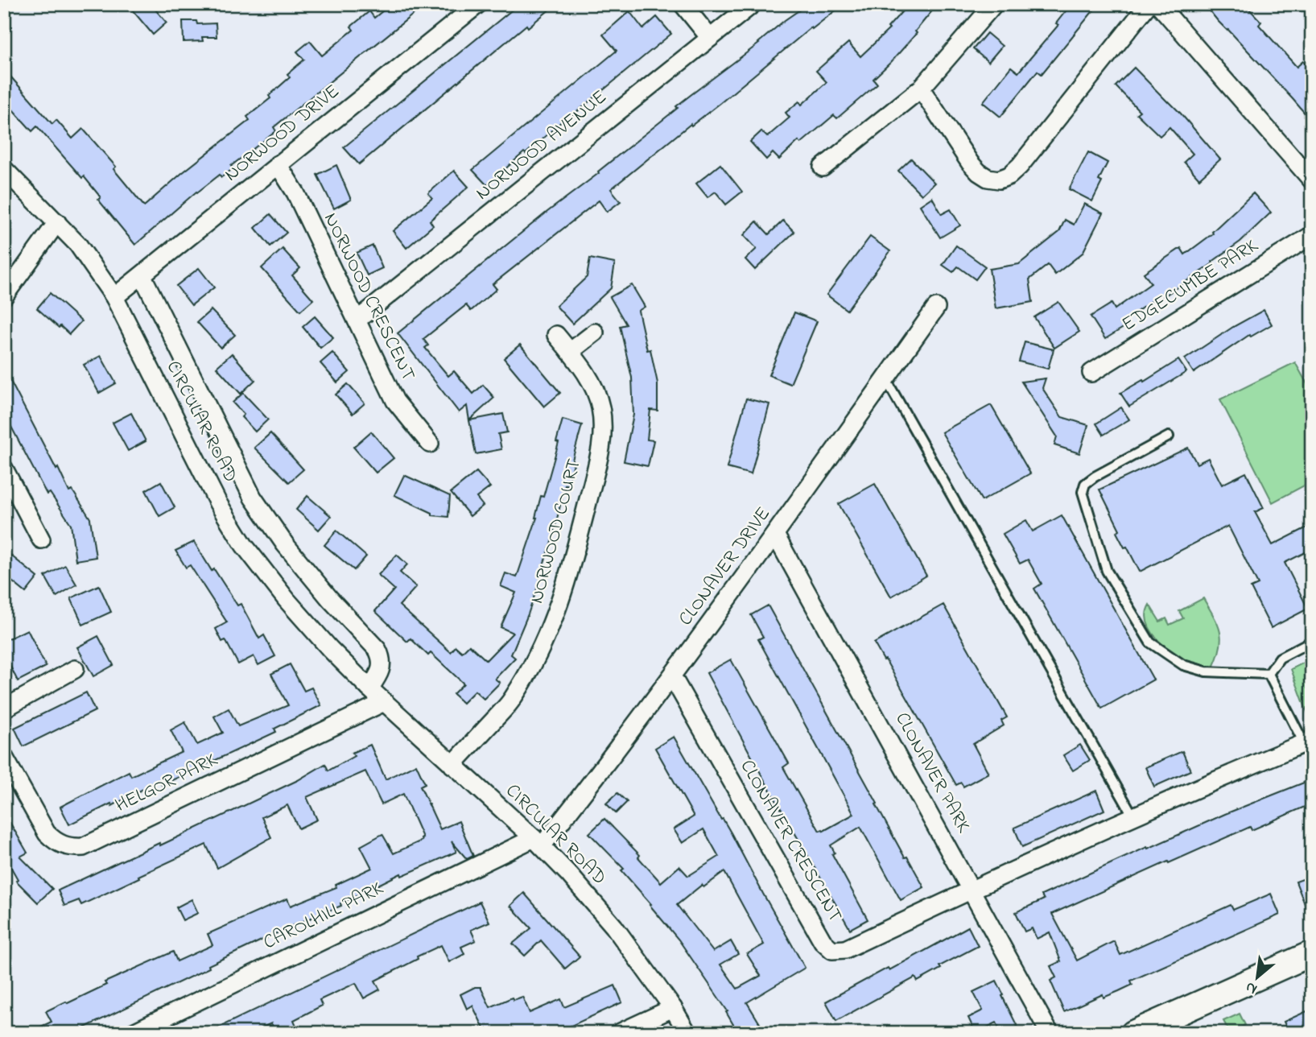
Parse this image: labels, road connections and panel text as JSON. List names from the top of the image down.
{
  "streets": {
    "street": [
      "NORWOOD DRIVE",
      "NORWOOD AVENUE",
      "EDGECUMBE PARK",
      "NORWOOD CRESCENT",
      "CIRCULAR ROAD",
      "NORWOOD COURT",
      "CLONAVER DRIVE",
      "CLONAVER PARK",
      "HELGOR PARK",
      "CLONAVER CRESCENT",
      "CAROLHILL PARK"
    ]
  },
  "crossings": [
    ["NORWOOD DRIVE", "NORWOOD CRESCENT"],
    ["NORWOOD DRIVE", "CIRCULAR ROAD"],
    ["NORWOOD AVENUE", "NORWOOD CRESCENT"],
    ["CIRCULAR ROAD", "NORWOOD COURT"],
    ["CIRCULAR ROAD", "CLONAVER DRIVE"],
    ["CIRCULAR ROAD", "HELGOR PARK"],
    ["CIRCULAR ROAD", "CAROLHILL PARK"],
    ["CLONAVER DRIVE", "CLONAVER PARK"],
    ["CLONAVER DRIVE", "CLONAVER CRESCENT"],
    ["CLONAVER DRIVE", "CAROLHILL PARK"],
    ["CLONAVER PARK", "CLONAVER CRESCENT"]
  ],
  "north": "bottom left"
}
